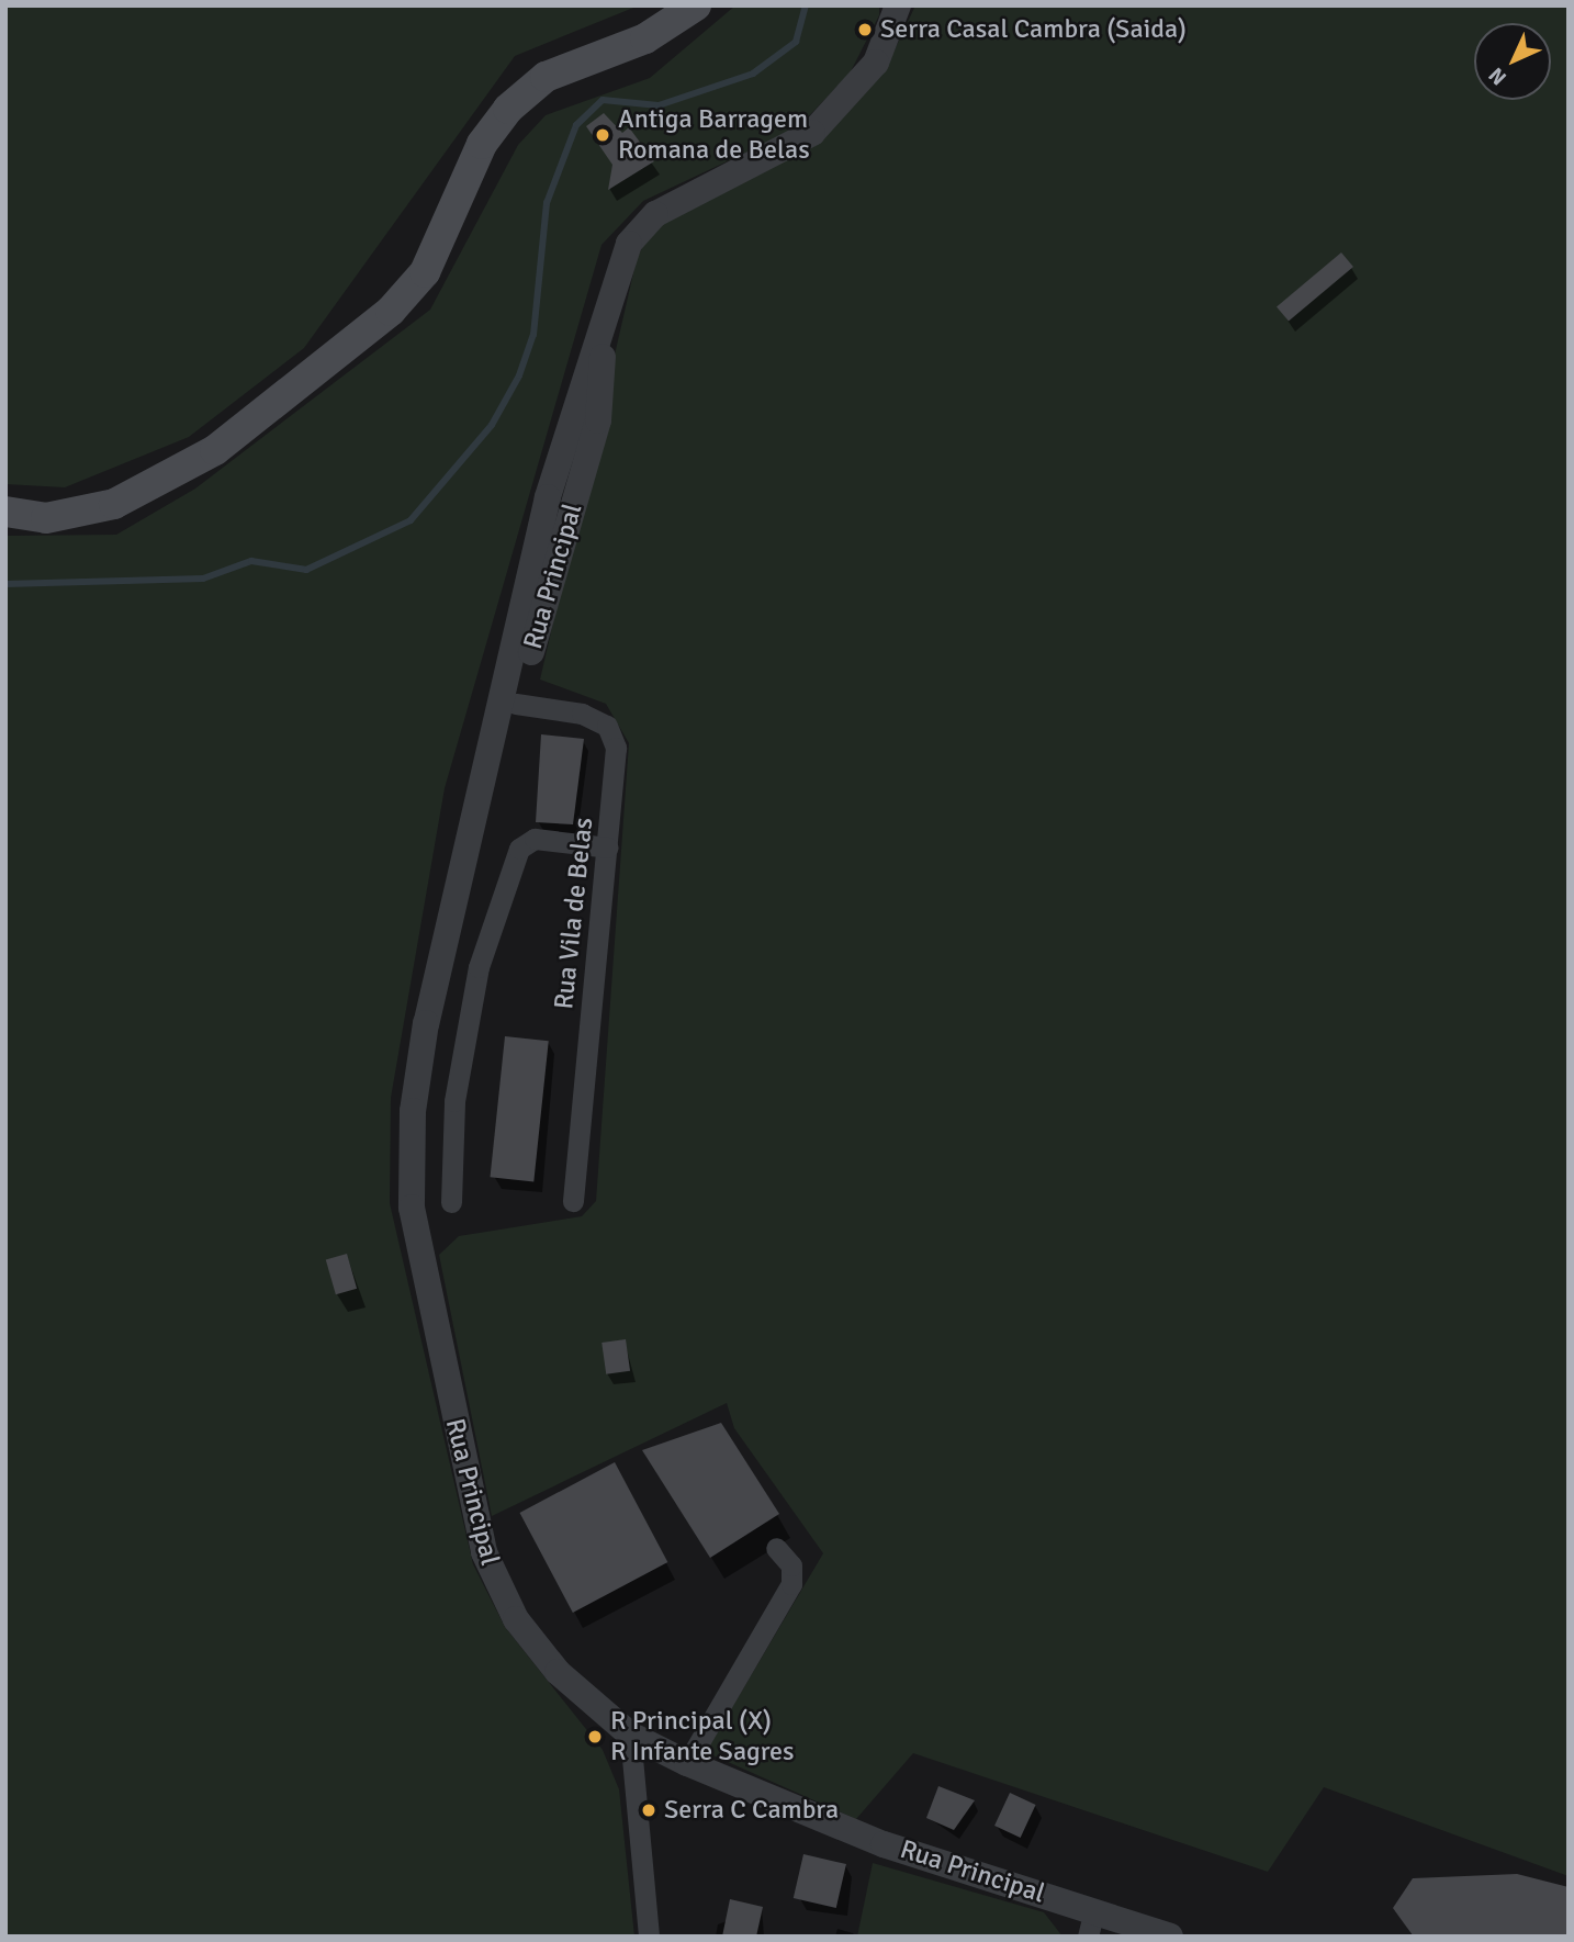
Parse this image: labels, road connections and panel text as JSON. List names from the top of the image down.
{
  "streets": {
    "street": ["Rua Principal", "Rua Vila de Belas"]
  },
  "crossings": [
    ["Rua Principal", "Rua Vila de Belas"]
  ],
  "places": [
    "Serra Casal Cambra (Saida)",
    "Antiga Barragem Romana de Belas",
    "R Principal (X) R Infante Sagres",
    "Serra C Cambra"
  ],
  "north": "bottom left"
}
